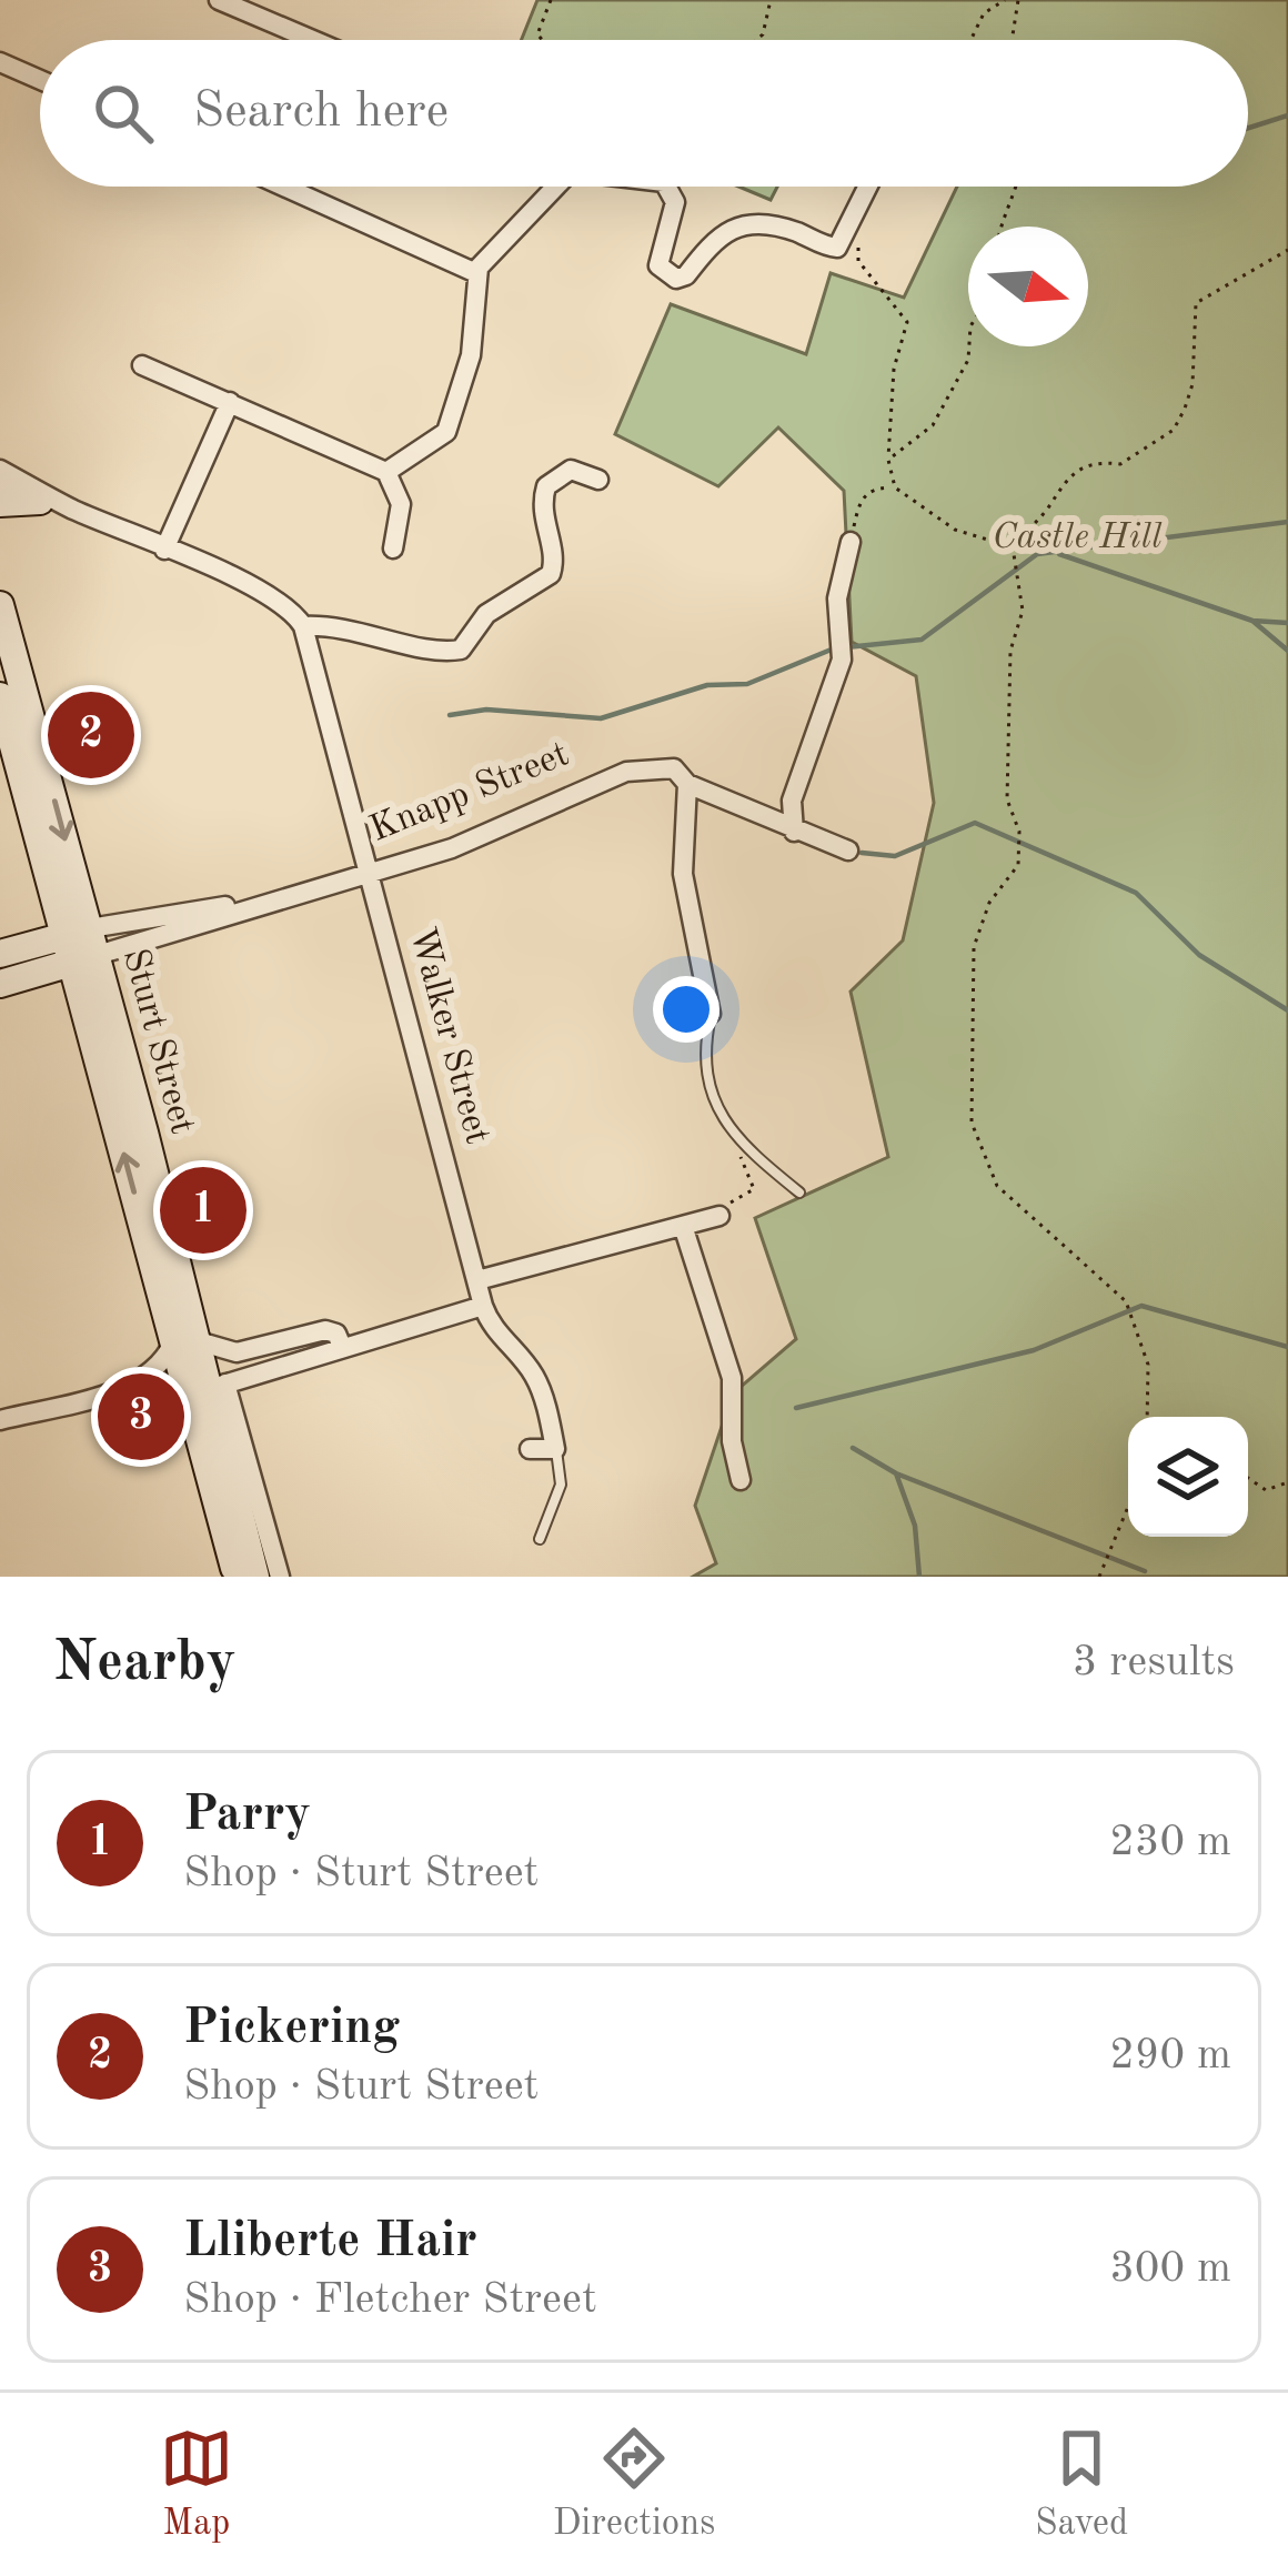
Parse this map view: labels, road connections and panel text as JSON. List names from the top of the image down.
{
  "streets": {
    "main road": ["Knapp Street", "Sturt Street"],
    "street": ["Walker Street"]
  },
  "crossings": [
    ["Knapp Street", "Walker Street"],
    ["Knapp Street", "Sturt Street"]
  ],
  "parks": ["Castle Hill"],
  "north": "right",
  "page": {
    "search": "Search here",
    "pins": ["2", "1", "3"],
    "heading": ["Nearby", "3 results"],
    "list": [
      {
        "mark": "1",
        "name": "Parry",
        "note": "Shop · Sturt Street",
        "value": "230 m"
      },
      {
        "mark": "2",
        "name": "Pickering",
        "note": "Shop · Sturt Street",
        "value": "290 m"
      },
      {
        "mark": "3",
        "name": "Lliberte Hair",
        "note": "Shop · Fletcher Street",
        "value": "300 m"
      }
    ],
    "nav": ["Map", "Directions", "Saved"]
  }
}
